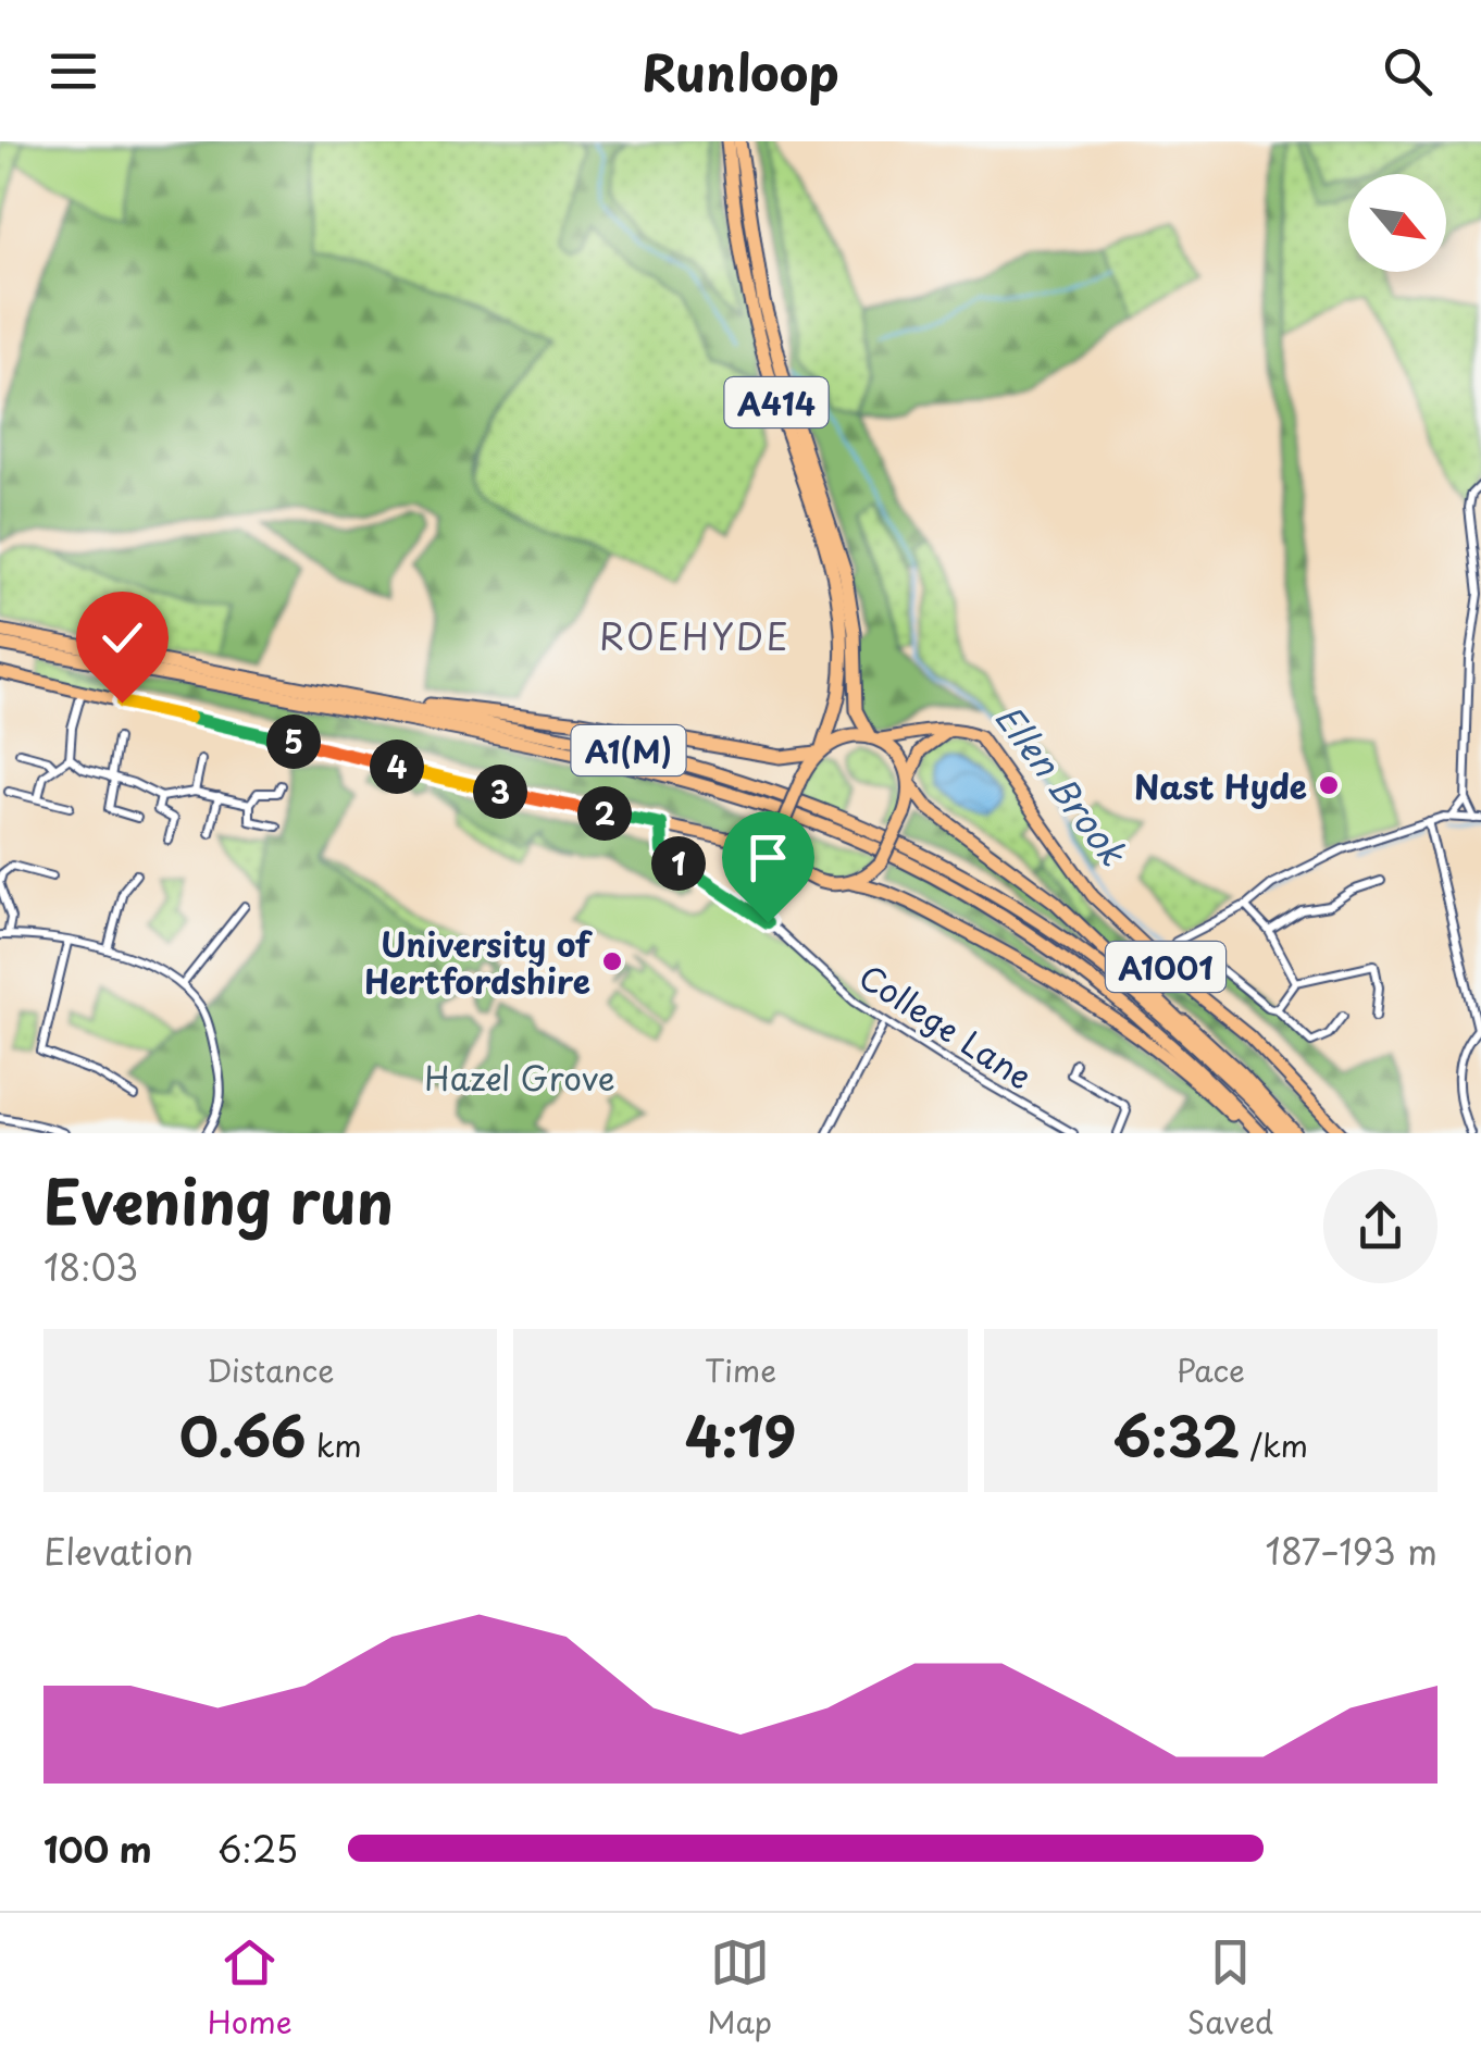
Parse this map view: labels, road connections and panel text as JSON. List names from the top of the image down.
{
  "streets": {
    "highway": ["A414", "A1(M)"],
    "main road": ["A1001"],
    "street": ["College Lane"]
  },
  "districts": ["ROEHYDE"],
  "water": ["Ellen Brook"],
  "parks": ["Hazel Grove"],
  "places": ["Nast Hyde", "University of Hertfordshire"],
  "north": "bottom right",
  "page": {
    "header": "Runloop",
    "pins": [
      "5",
      "4",
      "3",
      "2",
      "1"
    ],
    "heading": ["Evening run", "18:03"],
    "stats": [
      ["Distance", "0.66 km"],
      ["Time", "4:19"],
      ["Pace", "6:32 /km"]
    ],
    "chart": ["Elevation", "187–193 m"],
    "list": [
      {
        "name": "100 m",
        "note": "6:25"
      }
    ],
    "tabs": ["Home", "Map", "Saved"]
  }
}
